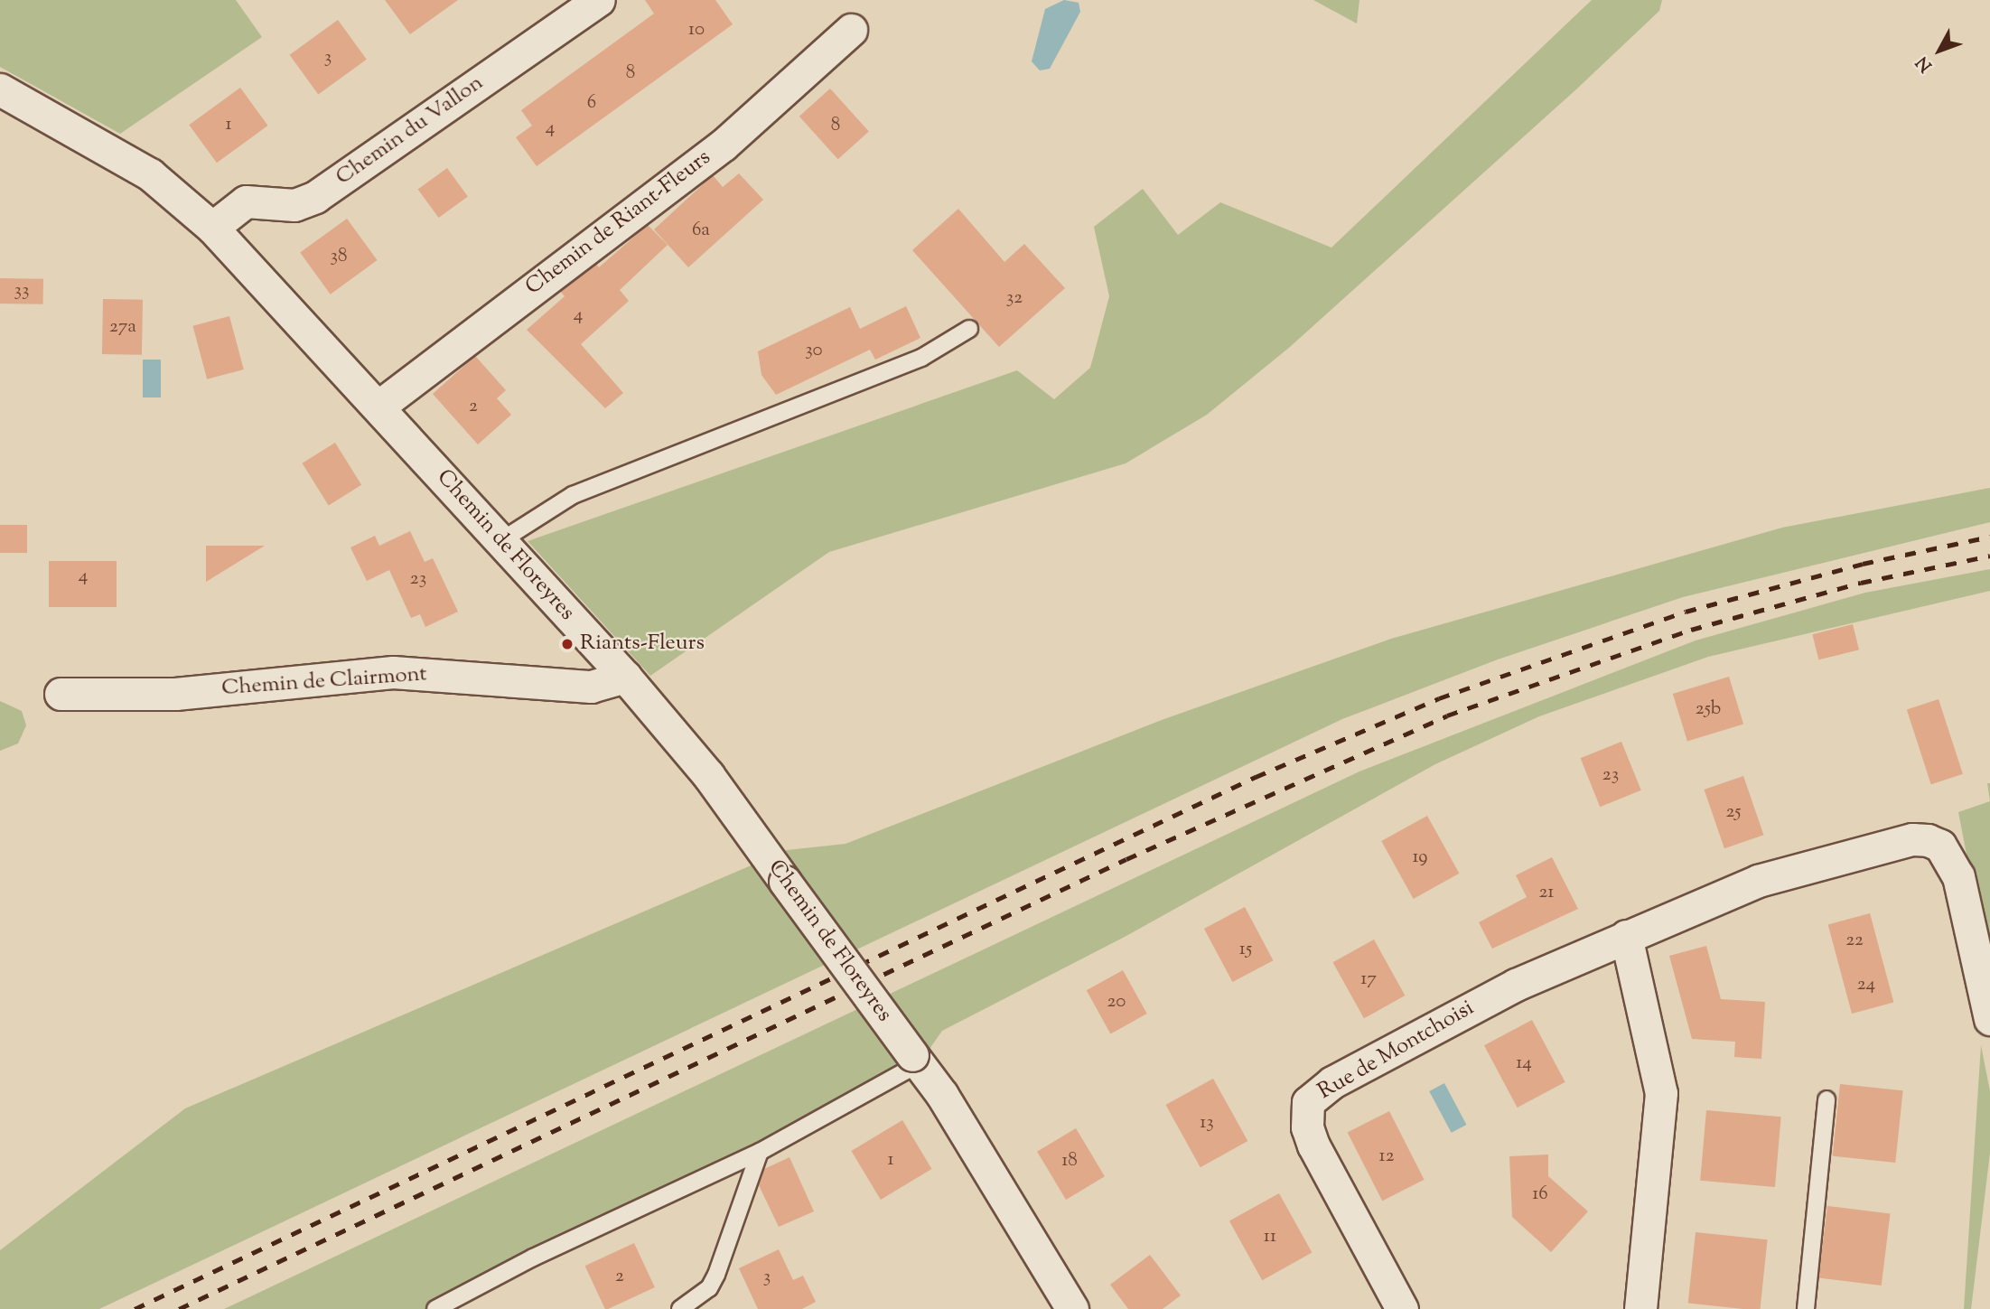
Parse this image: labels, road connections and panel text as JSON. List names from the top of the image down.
{
  "streets": {
    "street": [
      "Chemin du Vallon",
      "Chemin de Riant-Fleurs",
      "Chemin de Floreyres",
      "Chemin de Clairmont",
      "Rue de Montchoisi"
    ]
  },
  "crossings": [
    ["Chemin du Vallon", "Chemin de Floreyres"],
    ["Chemin de Riant-Fleurs", "Chemin de Floreyres"],
    ["Chemin de Floreyres", "Chemin de Clairmont"]
  ],
  "places": ["Riants-Fleurs"],
  "house_numbers": [
    "10",
    "3",
    "8",
    "6",
    "1",
    "8",
    "4",
    "6a",
    "38",
    "33",
    "32",
    "4",
    "27a",
    "30",
    "2",
    "4",
    "23",
    "25b",
    "23",
    "25",
    "19",
    "21",
    "22",
    "15",
    "17",
    "24",
    "20",
    "14",
    "13",
    "12",
    "1",
    "18",
    "16",
    "11",
    "2",
    "3"
  ],
  "north": "bottom left"
}
